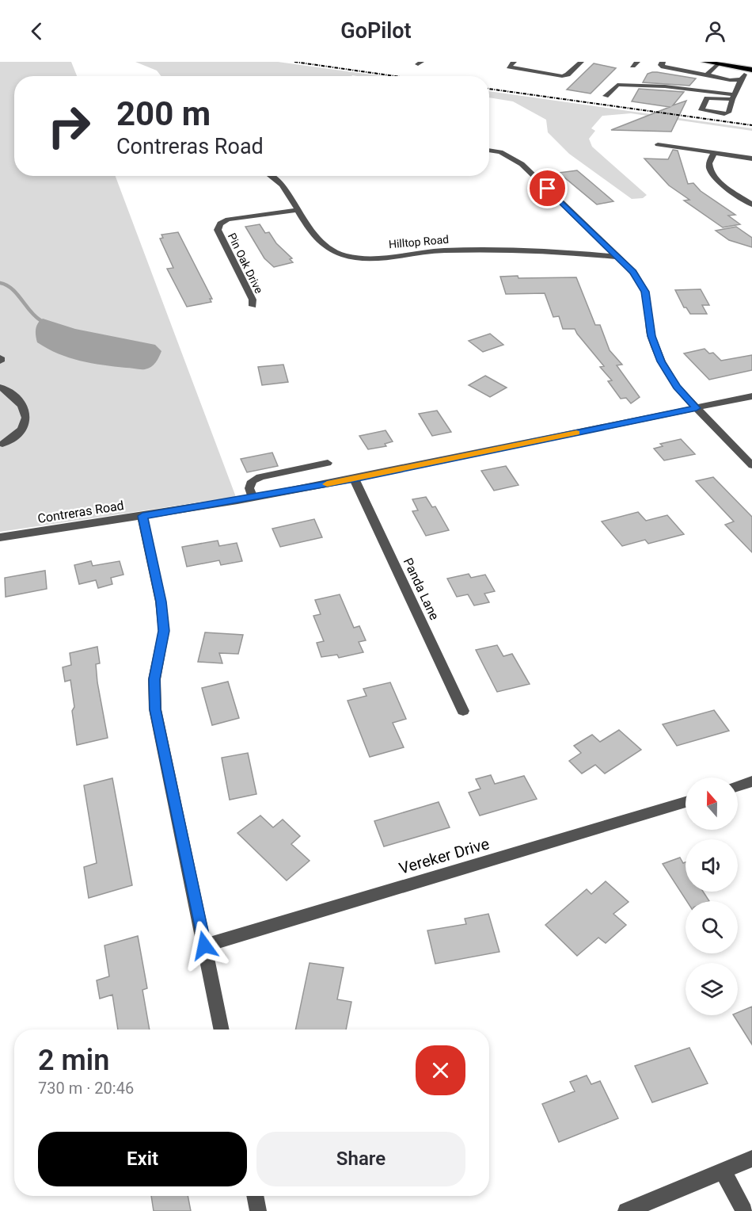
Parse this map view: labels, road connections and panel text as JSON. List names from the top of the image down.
{
  "streets": {
    "street": [
      "Hilltop Road",
      "Pin Oak Drive",
      "Contreras Road",
      "Panda Lane",
      "Vereker Drive"
    ]
  },
  "crossings": [
    ["Hilltop Road", "Pin Oak Drive"],
    ["Contreras Road", "Panda Lane"]
  ],
  "north": "top",
  "page": {
    "header": "GoPilot",
    "turn": ["200 m", "Contreras Road"],
    "heading": ["2 min", "730 m · 20:46"],
    "buttons": ["Exit", "Share"]
  }
}
